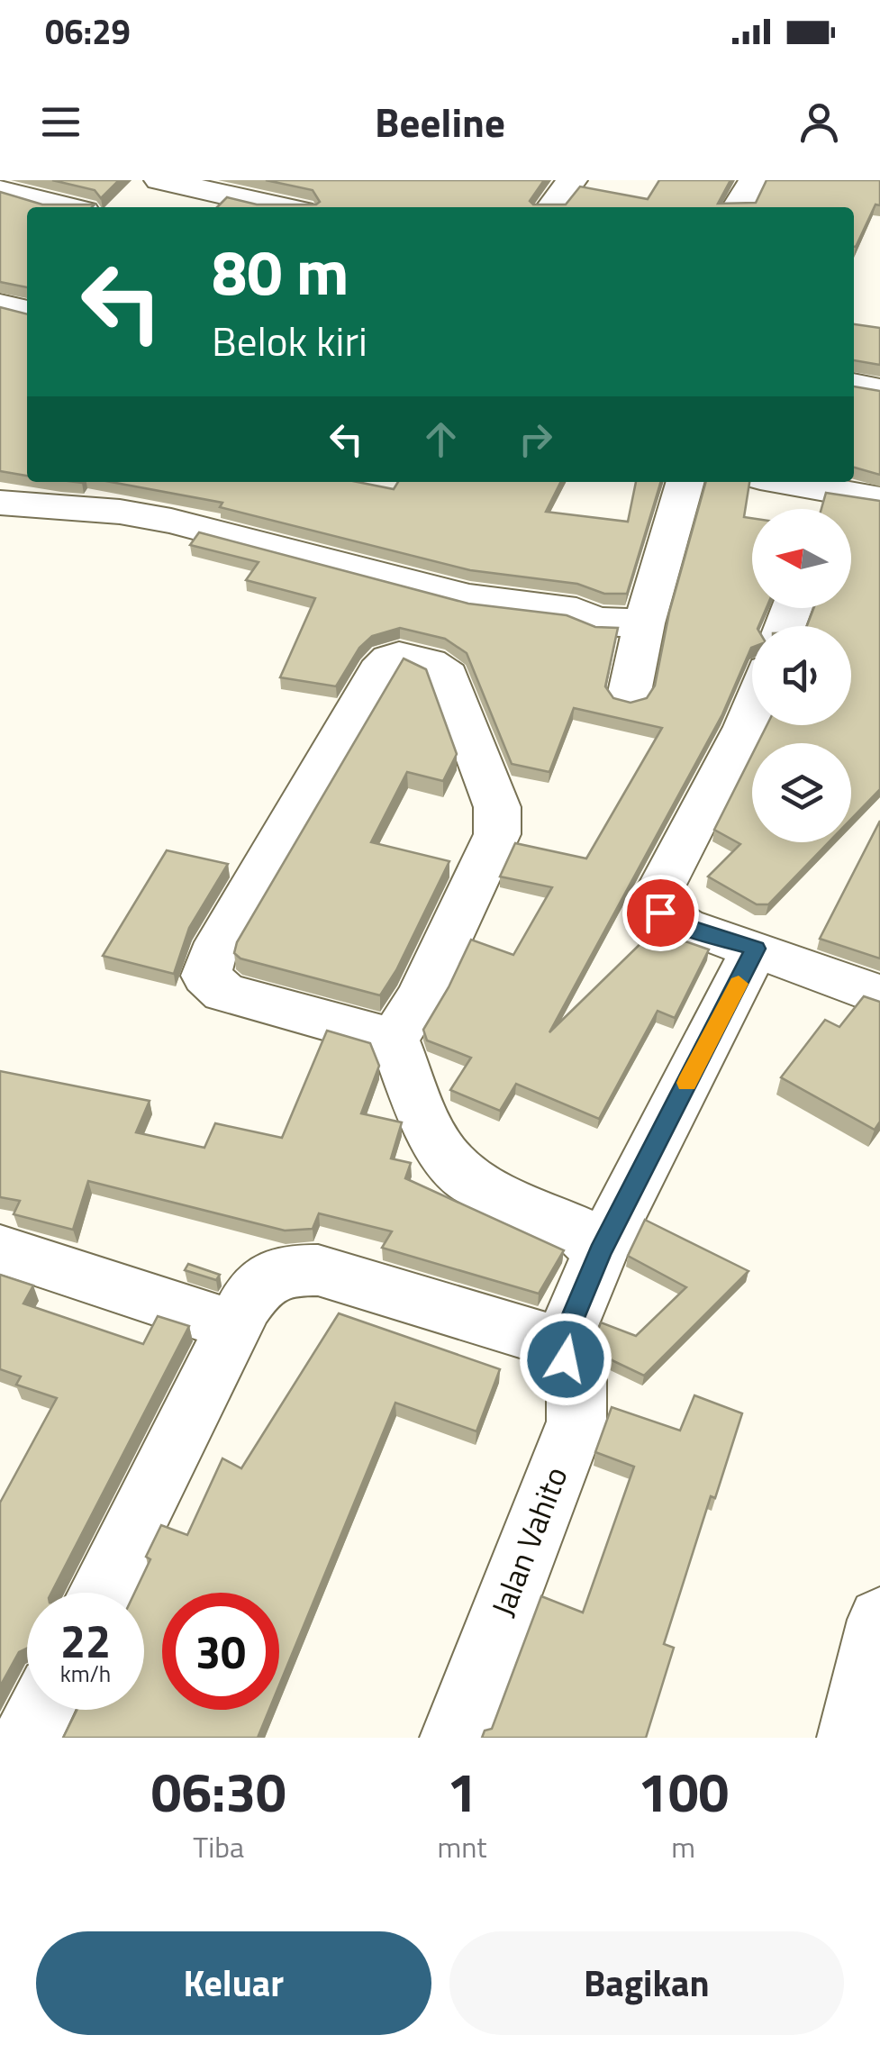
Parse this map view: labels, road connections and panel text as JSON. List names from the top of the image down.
{
  "streets": {
    "street": ["Jalan Vahito"]
  },
  "north": "left",
  "page": {
    "status": "06:29",
    "header": "Beeline",
    "turn": ["80 m", "Belok kiri"],
    "speed": "22 km/h",
    "limit": "30",
    "eta": [
      "06:30",
      "Tiba",
      "1",
      "mnt",
      "100",
      "m"
    ],
    "buttons": ["Keluar", "Bagikan"]
  }
}
